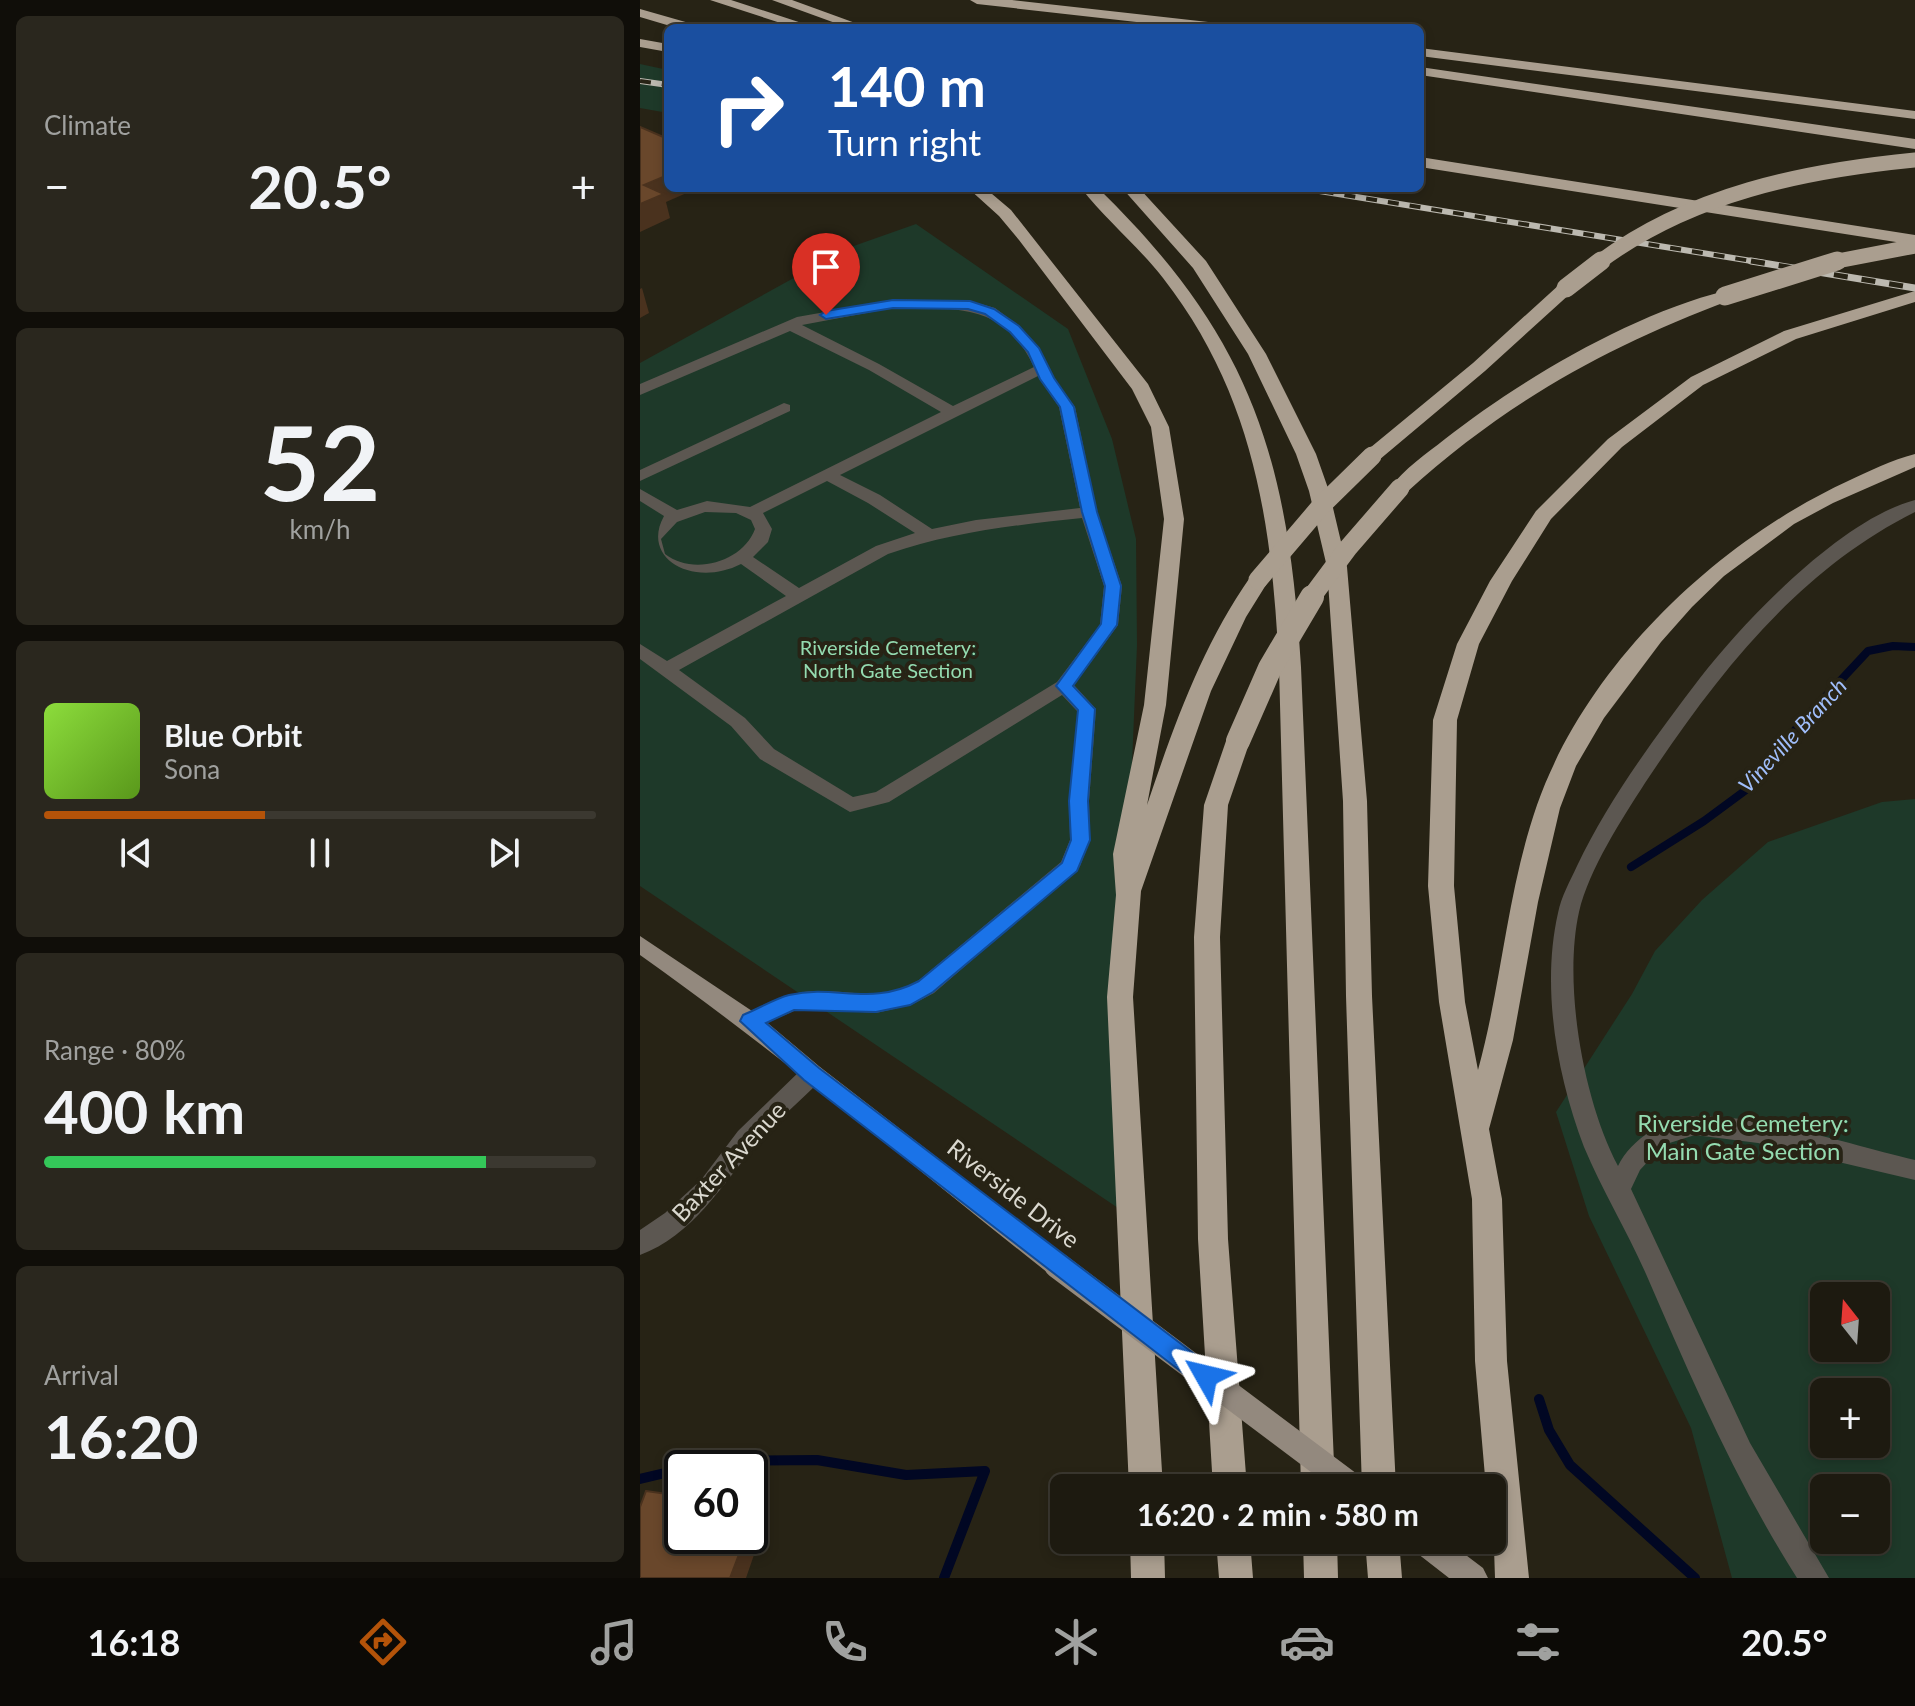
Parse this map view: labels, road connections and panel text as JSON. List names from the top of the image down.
{
  "streets": {
    "main road": ["Riverside Drive"],
    "street": ["Baxter Avenue"]
  },
  "crossings": [
    ["Baxter Avenue", "Riverside Drive"]
  ],
  "water": ["Vineville Branch"],
  "parks": ["Riverside Cemetery: North Gate Section", "Riverside Cemetery: Main Gate Section"],
  "north": "top",
  "page": {
    "tile": [
      "Climate",
      ["52", "km/h"],
      ["Range · 80%", "400 km"],
      ["Arrival", "16:20"]
    ],
    "turn": ["140 m", "Turn right"],
    "heat": ["−", "20.5°", "+"],
    "song": ["Blue Orbit", "Sona"],
    "map_buttons": ["+", "−"],
    "limit": "60",
    "trip": "16:20 · 2 min · 580 m",
    "tabs": ["16:18", "20.5°"]
  }
}
